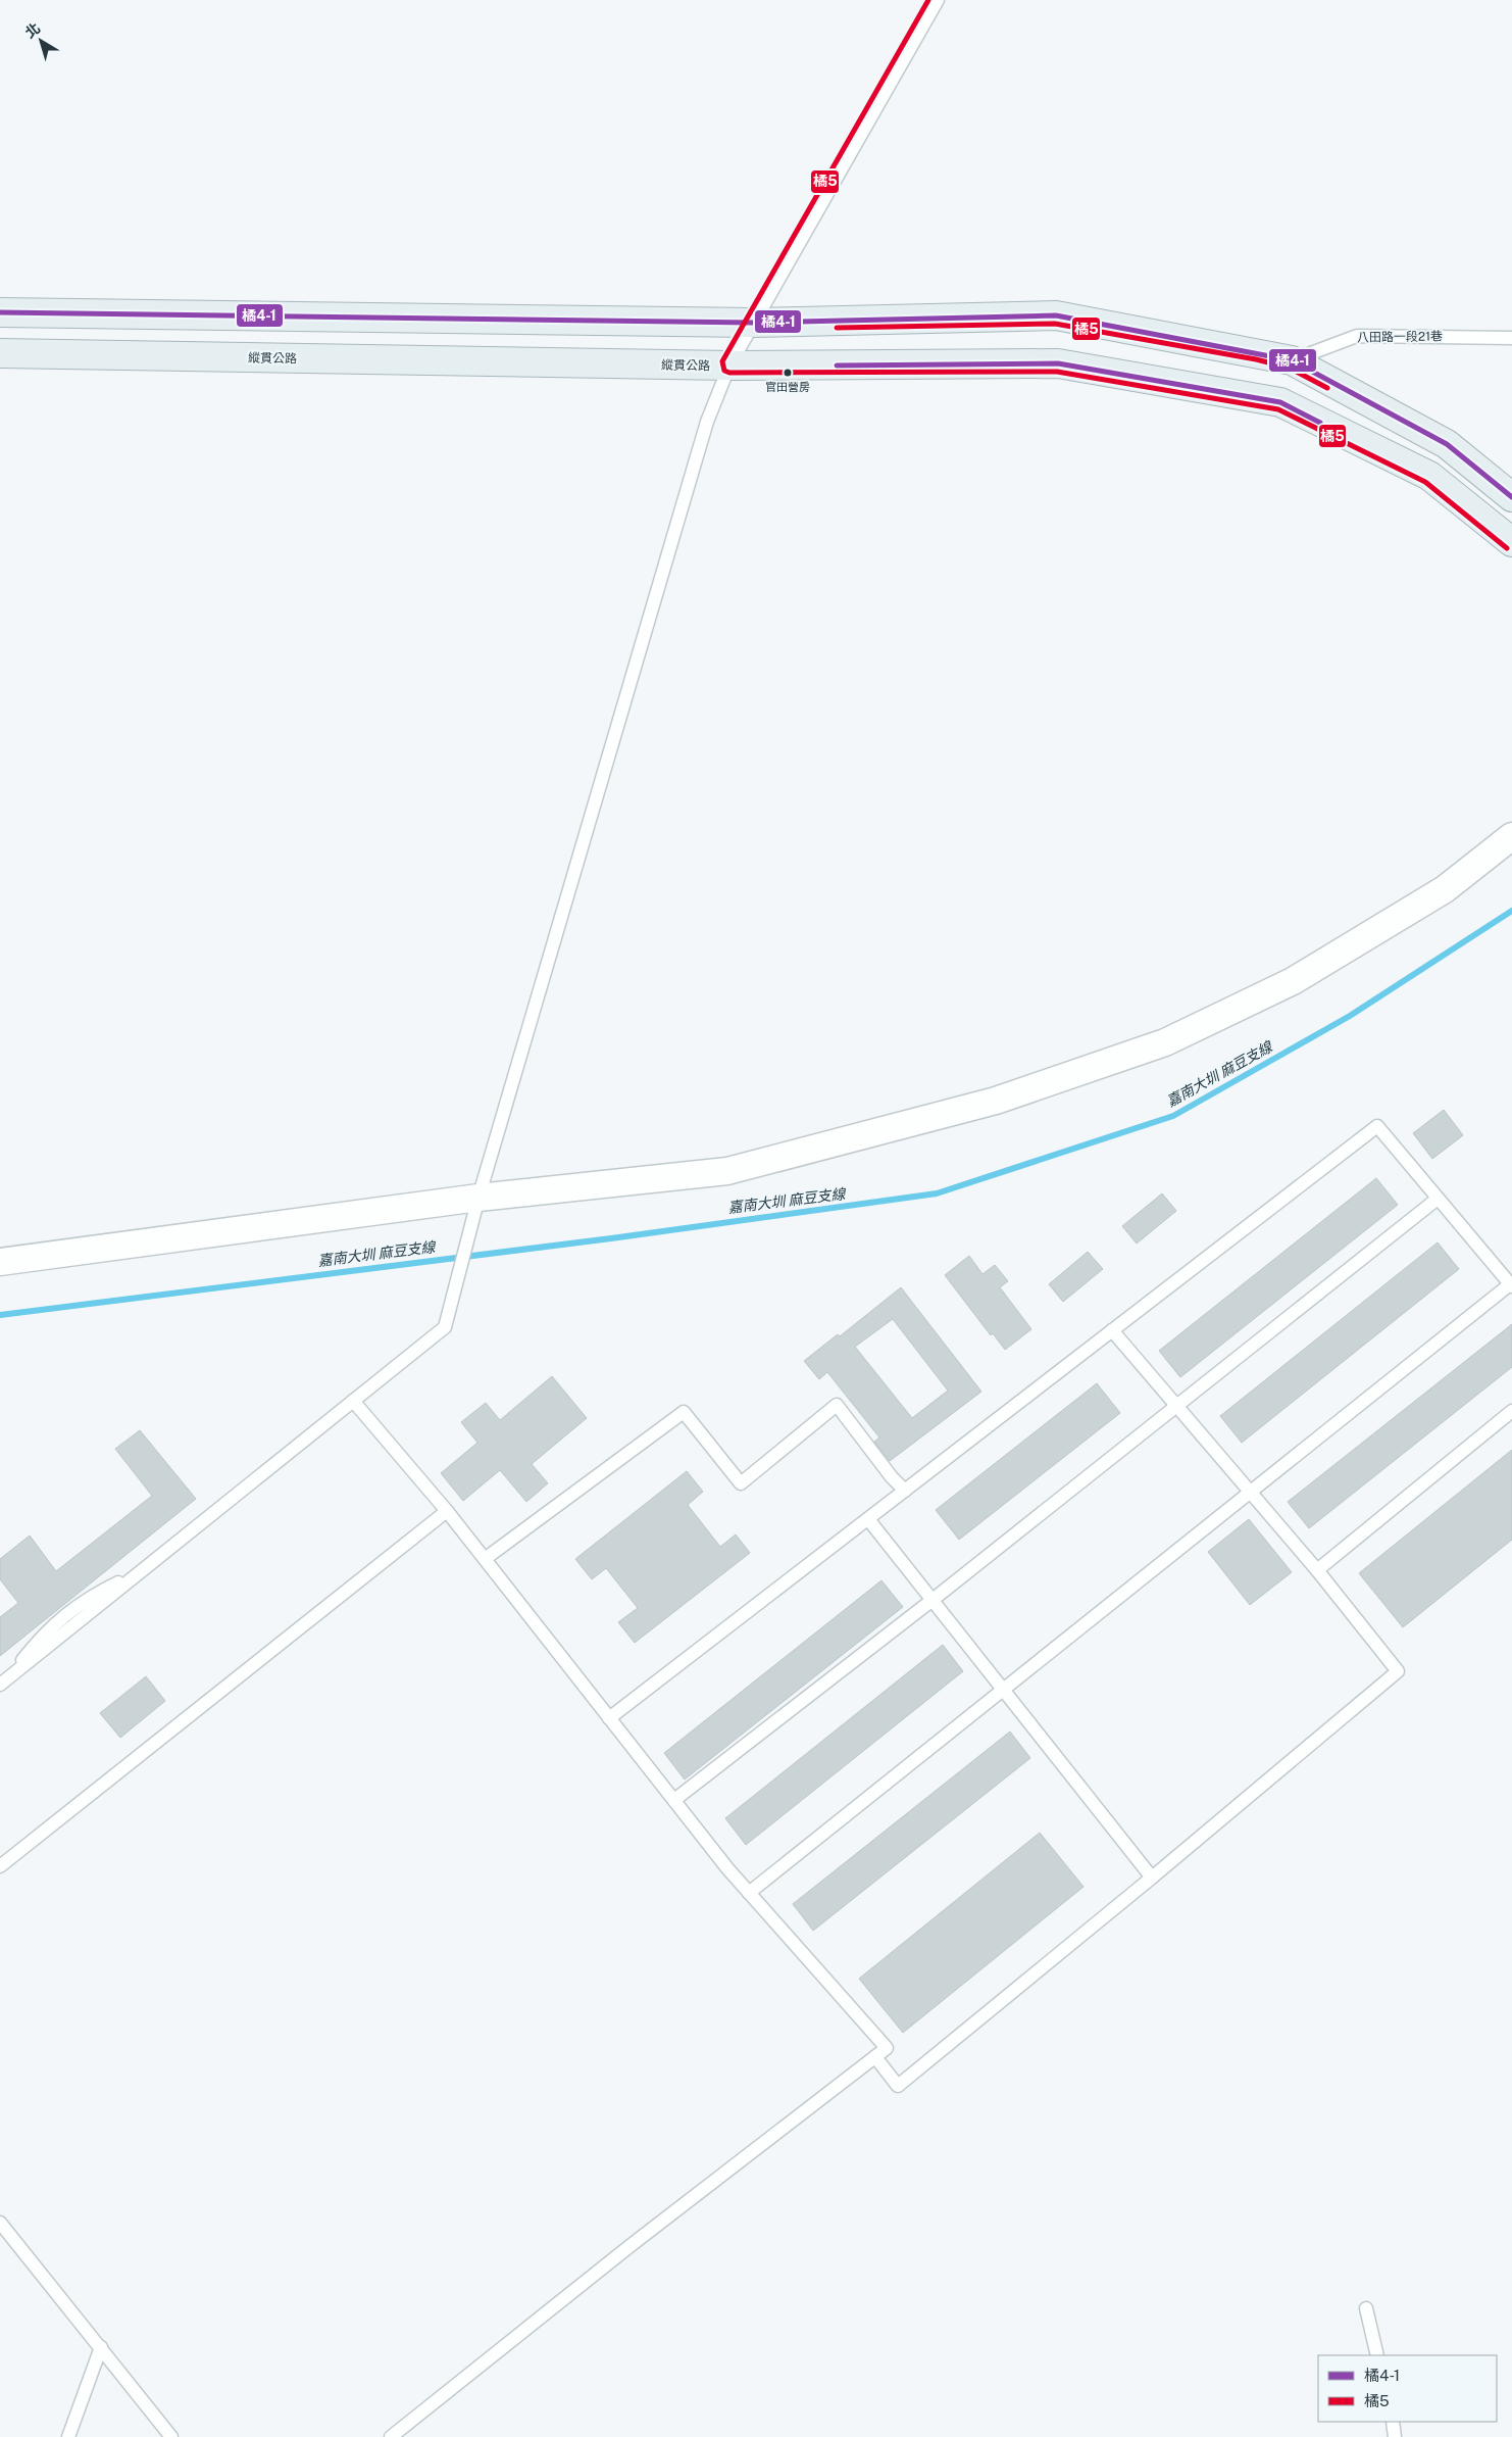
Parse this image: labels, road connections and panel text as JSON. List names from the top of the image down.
{
  "streets": {
    "main road": ["縱貫公路"],
    "lane": ["八田路一段21巷"]
  },
  "water": ["嘉南大圳 麻豆支線"],
  "places": ["官田營房"],
  "lines": ["transit line 橘5", "transit line 橘4-1"],
  "legend": ["橘4-1", "橘5"],
  "north": "top left"
}
